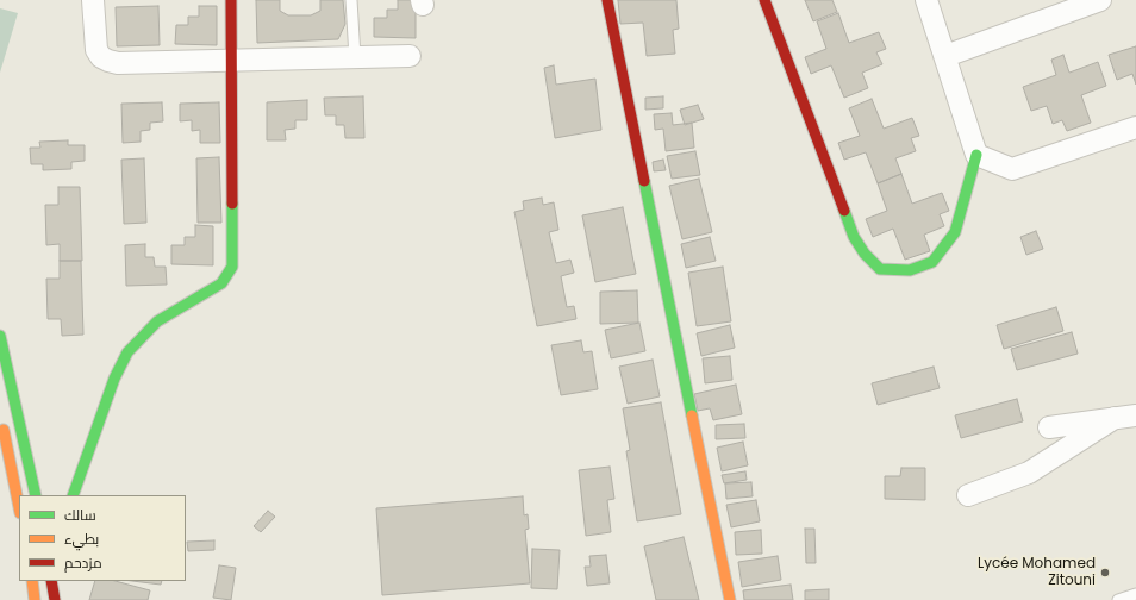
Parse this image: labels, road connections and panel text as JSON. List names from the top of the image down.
{
  "places": ["Lycée Mohamed Zitouni"],
  "legend": ["سالك", "بطيء", "مزدحم"]
}
